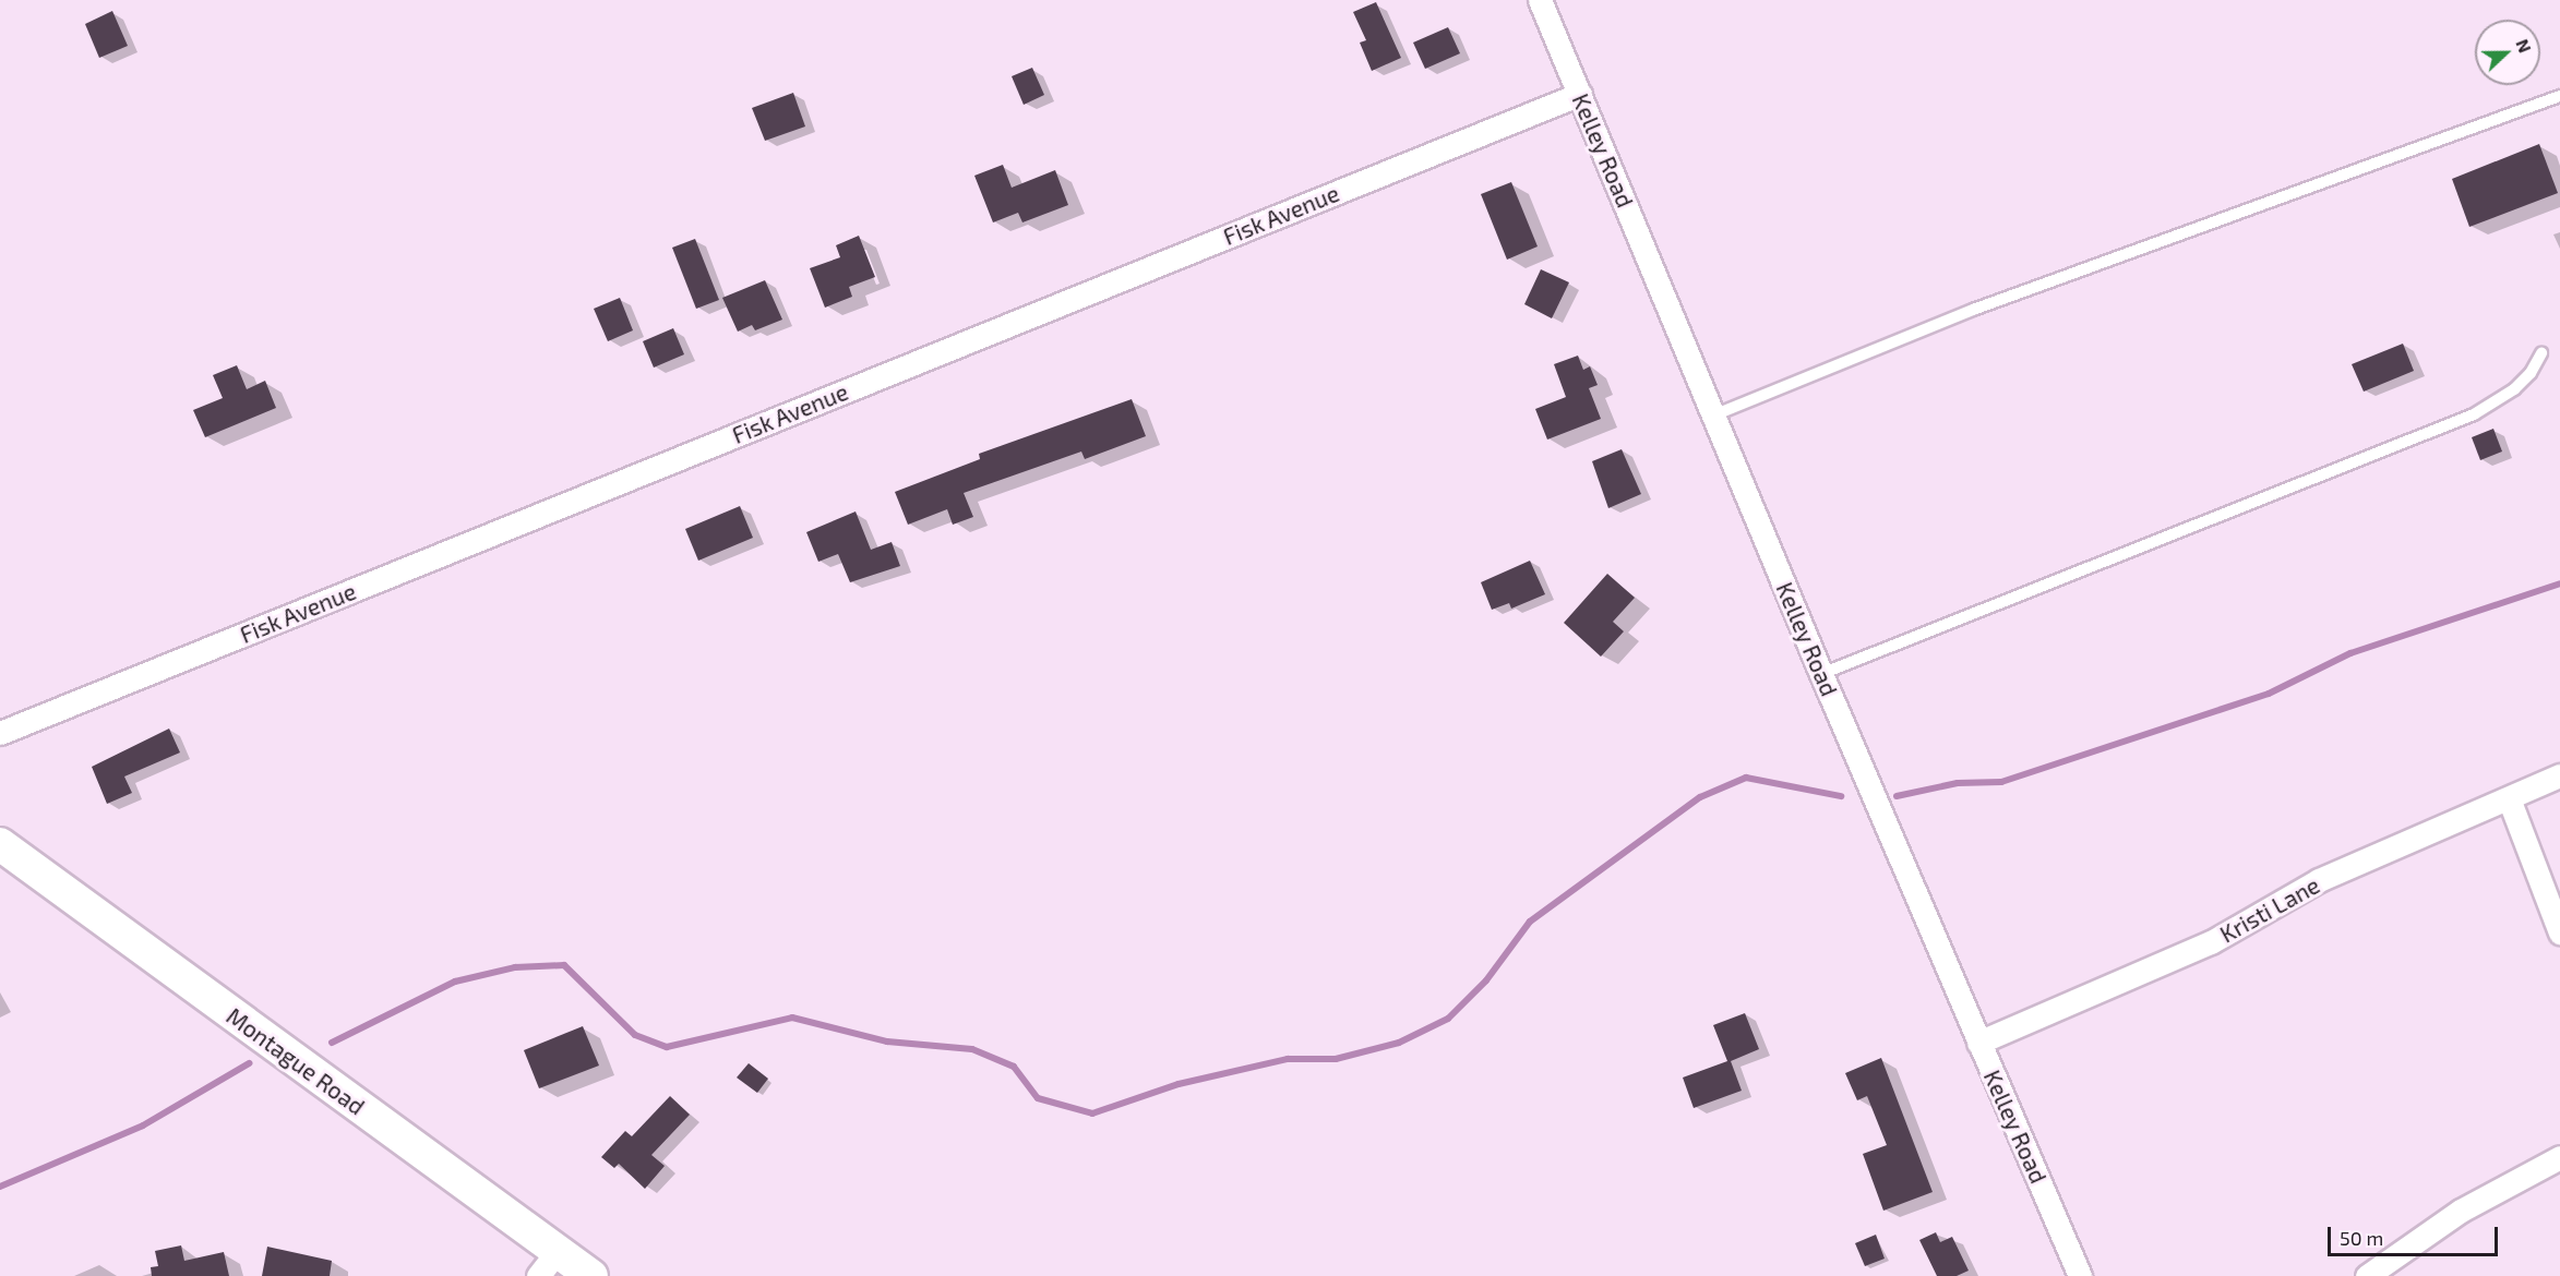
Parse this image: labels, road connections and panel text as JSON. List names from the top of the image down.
{
  "streets": {
    "main road": ["Montague Road"],
    "street": ["Kelley Road", "Fisk Avenue", "Kristi Lane"]
  },
  "crossings": [
    ["Kelley Road", "Fisk Avenue"],
    ["Kelley Road", "Kristi Lane"]
  ],
  "scale_bar": "50 m",
  "north": "right"
}
